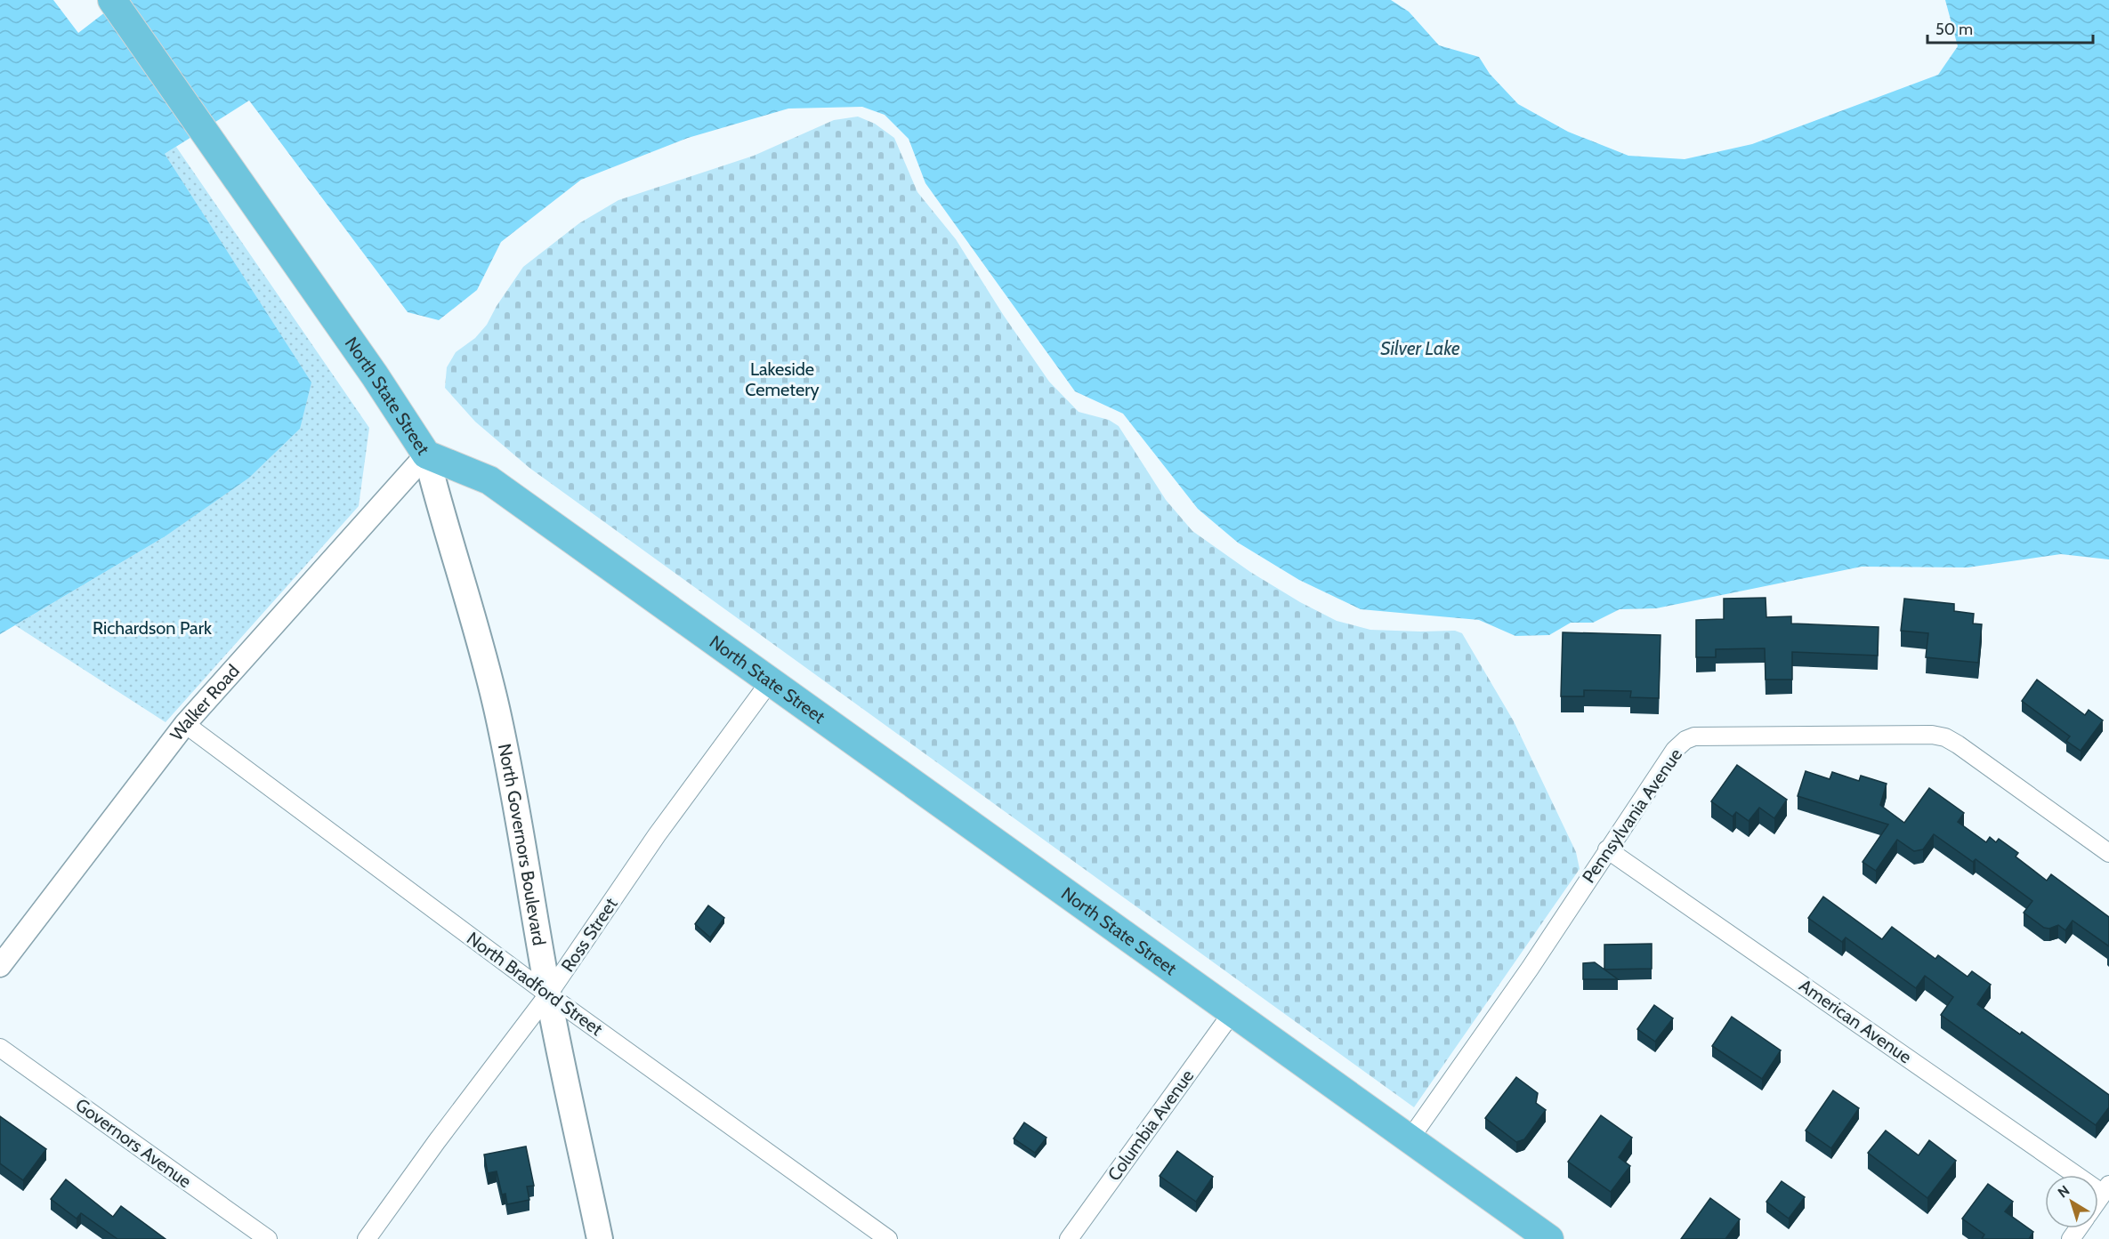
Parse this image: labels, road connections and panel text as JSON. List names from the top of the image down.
{
  "streets": {
    "main road": ["North State Street", "North Governors Boulevard"],
    "street": [
      "Walker Road",
      "Pennsylvania Avenue",
      "Ross Street",
      "North Bradford Street",
      "American Avenue",
      "Columbia Avenue",
      "Governors Avenue"
    ]
  },
  "crossings": [
    ["North State Street", "Walker Road"],
    ["North State Street", "Pennsylvania Avenue"],
    ["North State Street", "North Governors Boulevard"],
    ["North State Street", "Ross Street"],
    ["North State Street", "Columbia Avenue"],
    ["Walker Road", "North Governors Boulevard"],
    ["Walker Road", "North Bradford Street"],
    ["Pennsylvania Avenue", "American Avenue"],
    ["North Governors Boulevard", "Ross Street"],
    ["North Governors Boulevard", "North Bradford Street"],
    ["Ross Street", "North Bradford Street"]
  ],
  "water": ["Silver Lake"],
  "parks": ["Lakeside Cemetery", "Richardson Park"],
  "scale_bar": "50 m",
  "north": "top left"
}
